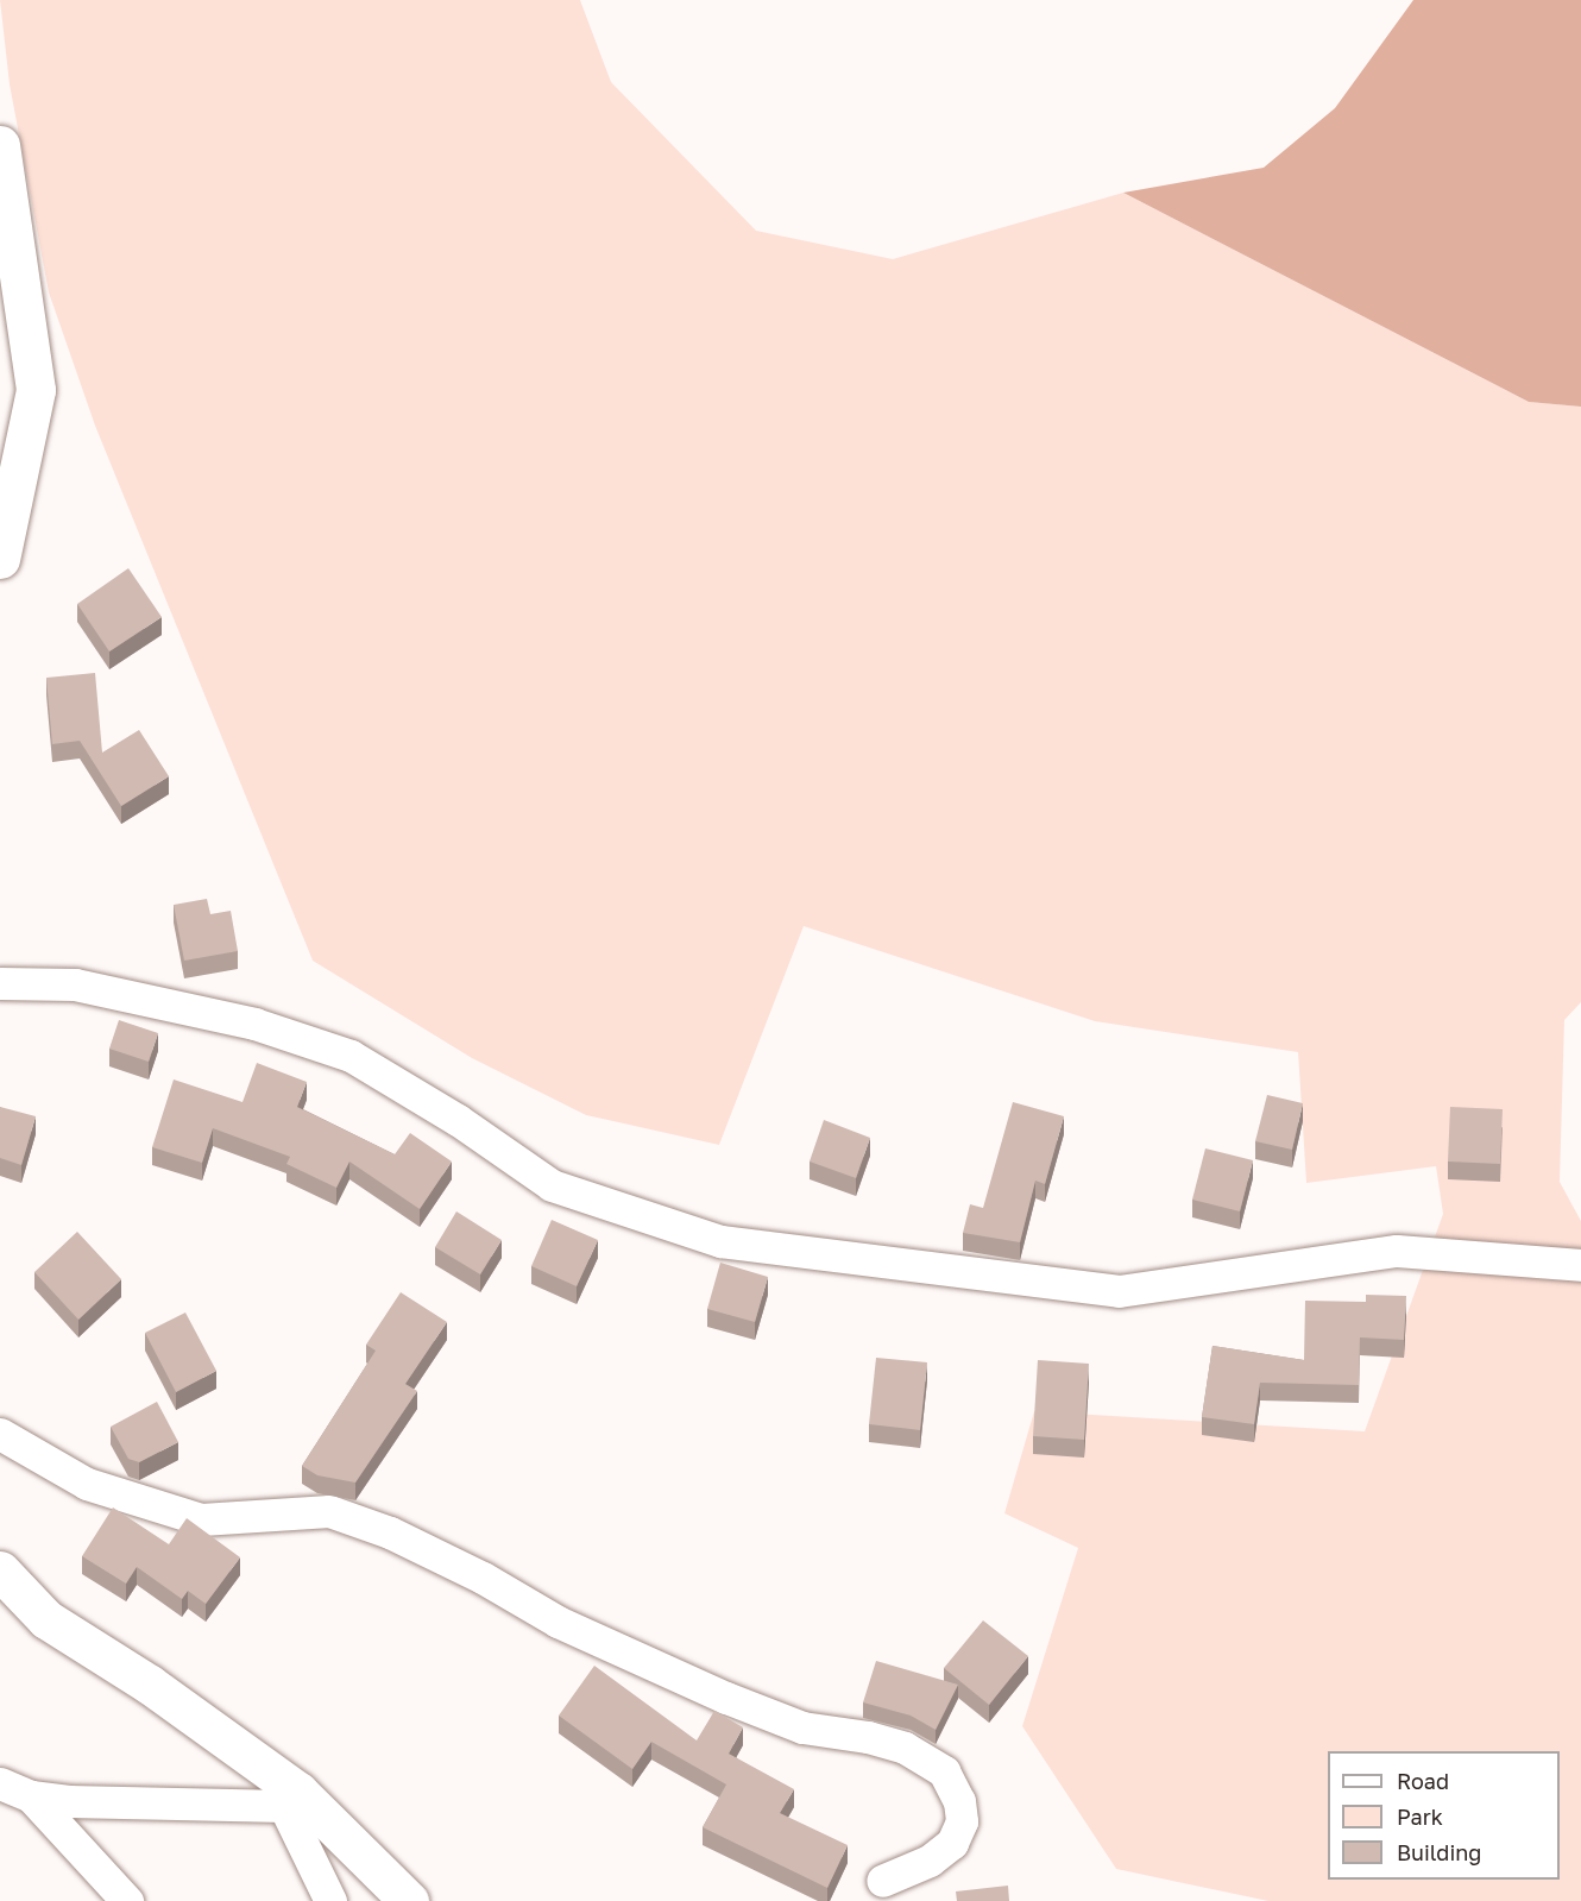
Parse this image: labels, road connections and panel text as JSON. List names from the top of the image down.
{
  "legend": ["Road", "Park", "Building"]
}
